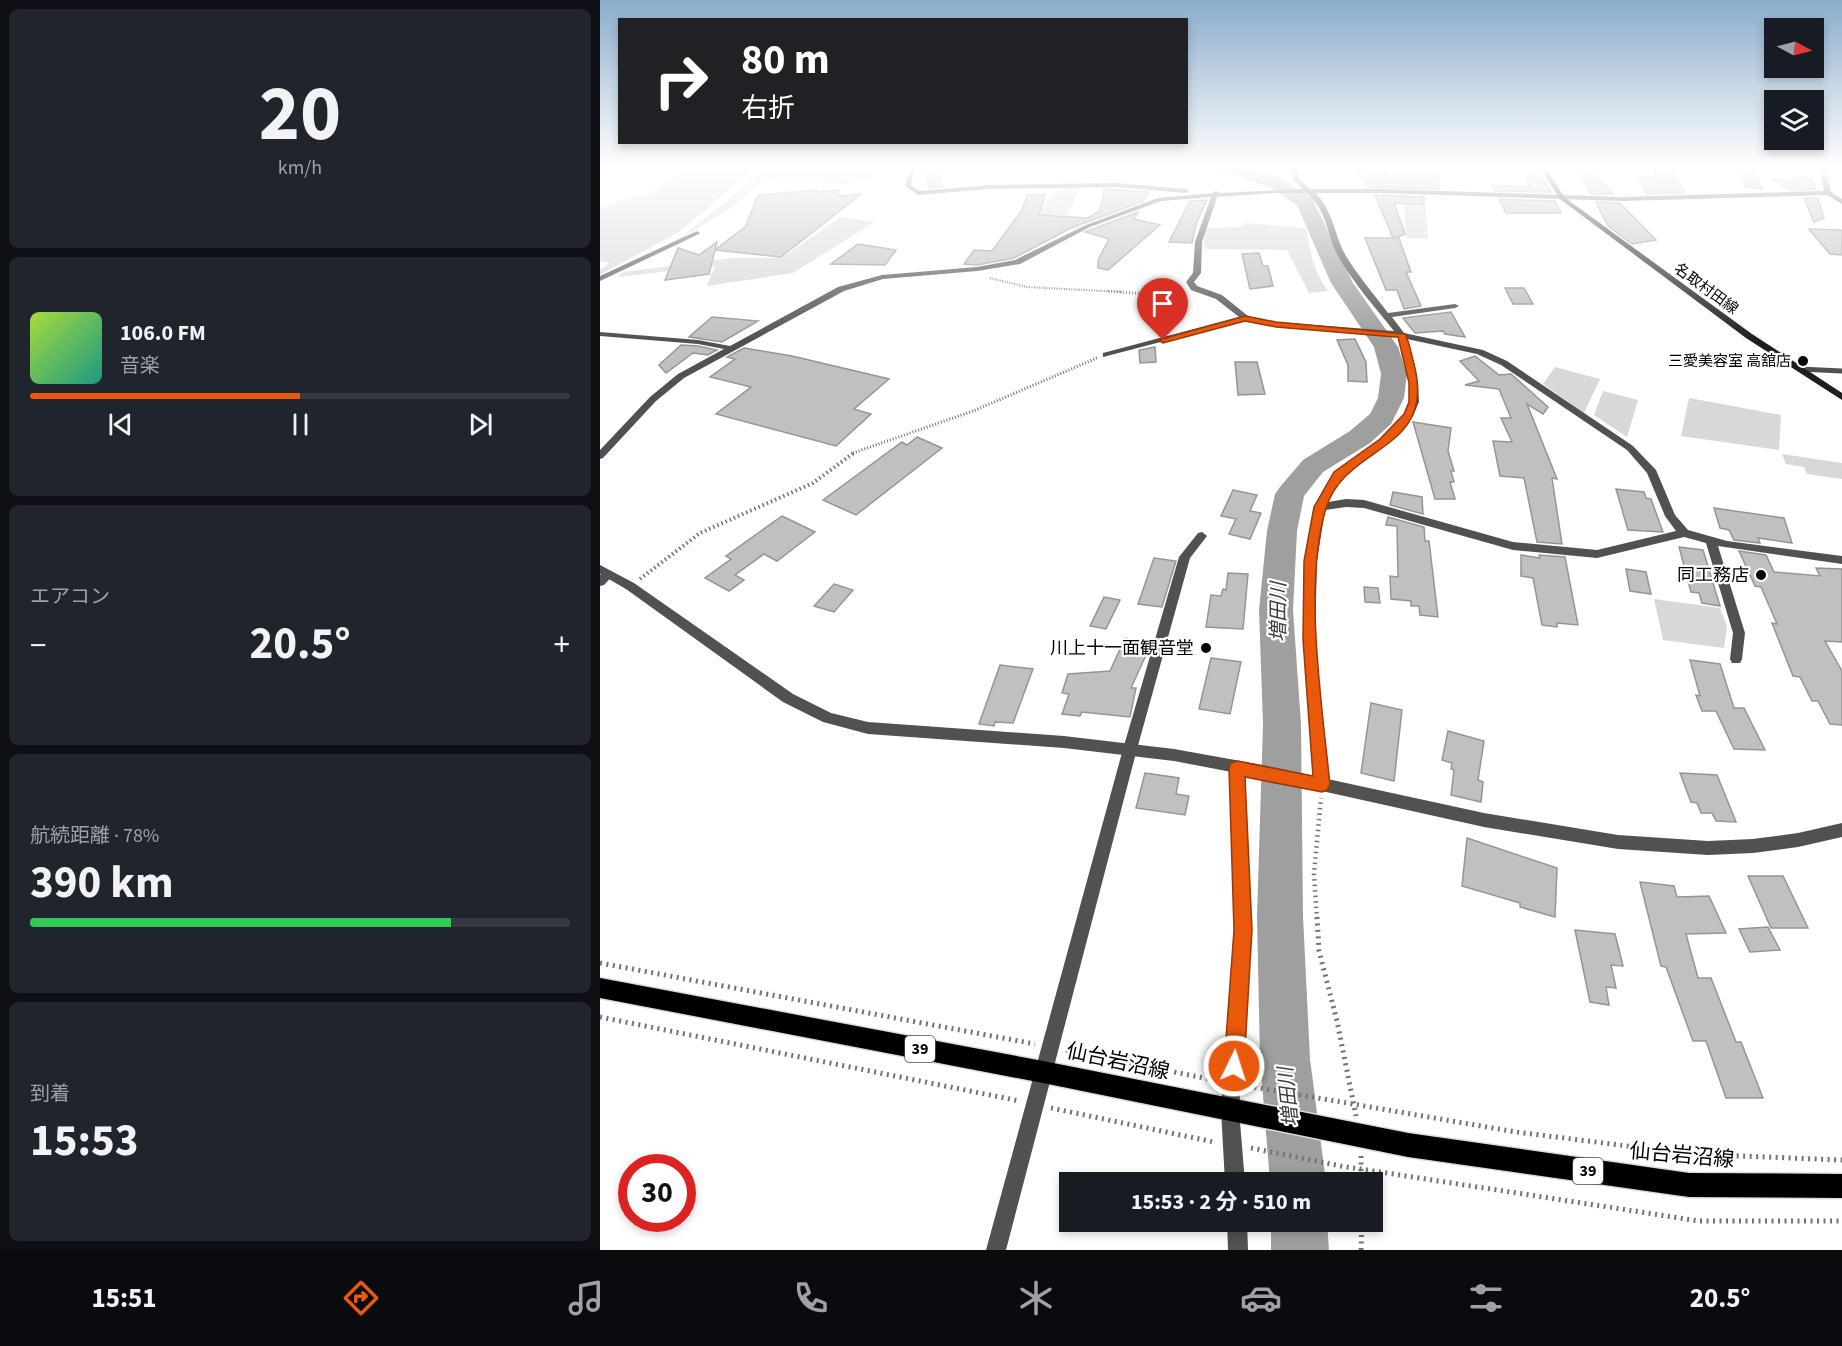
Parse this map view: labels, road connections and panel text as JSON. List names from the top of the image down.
{
  "streets": {
    "main road": ["名取村田線", "39", "仙台岩沼線"]
  },
  "water": ["増田川"],
  "places": ["三愛美容室 高舘店", "同工務店", "川上十一面観音堂"],
  "north": "right",
  "page": {
    "tile": [
      ["20", "km/h"],
      "エアコン",
      ["航続距離 · 78%", "390 km"],
      ["到着", "15:53"]
    ],
    "turn": ["80 m", "右折"],
    "song": ["106.0 FM", "音楽"],
    "heat": ["−", "20.5°", "+"],
    "limit": "30",
    "trip": "15:53 · 2 分 · 510 m",
    "tabs": ["15:51", "20.5°"]
  }
}
